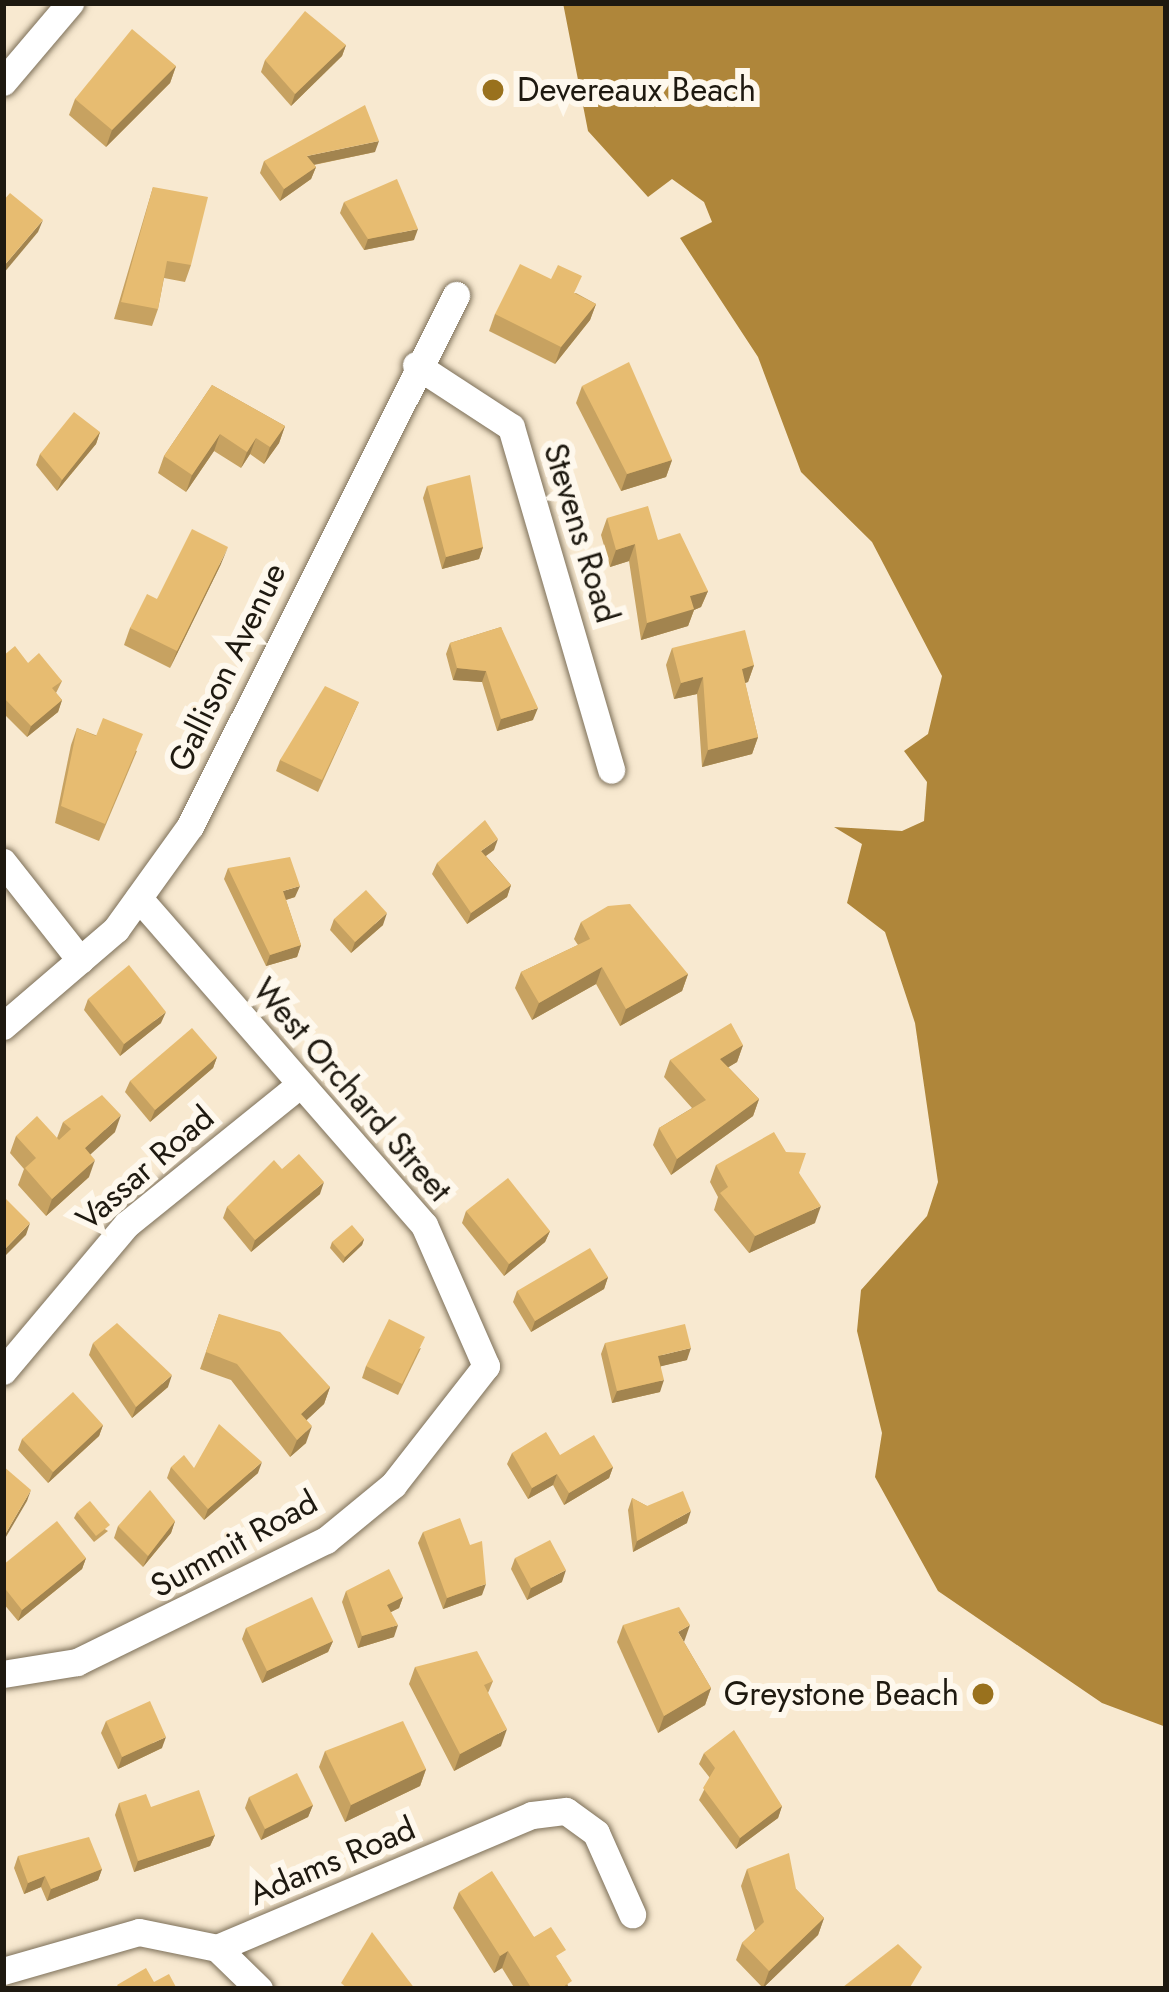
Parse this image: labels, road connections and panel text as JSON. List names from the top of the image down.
{
  "streets": {
    "street": [
      "Stevens Road",
      "Gallison Avenue",
      "West Orchard Street",
      "Vassar Road",
      "Summit Road",
      "Adams Road"
    ]
  },
  "crossings": [
    ["Stevens Road", "Gallison Avenue"],
    ["Gallison Avenue", "West Orchard Street"],
    ["West Orchard Street", "Vassar Road"],
    ["West Orchard Street", "Summit Road"]
  ],
  "places": ["Devereaux Beach", "Greystone Beach"]
}
